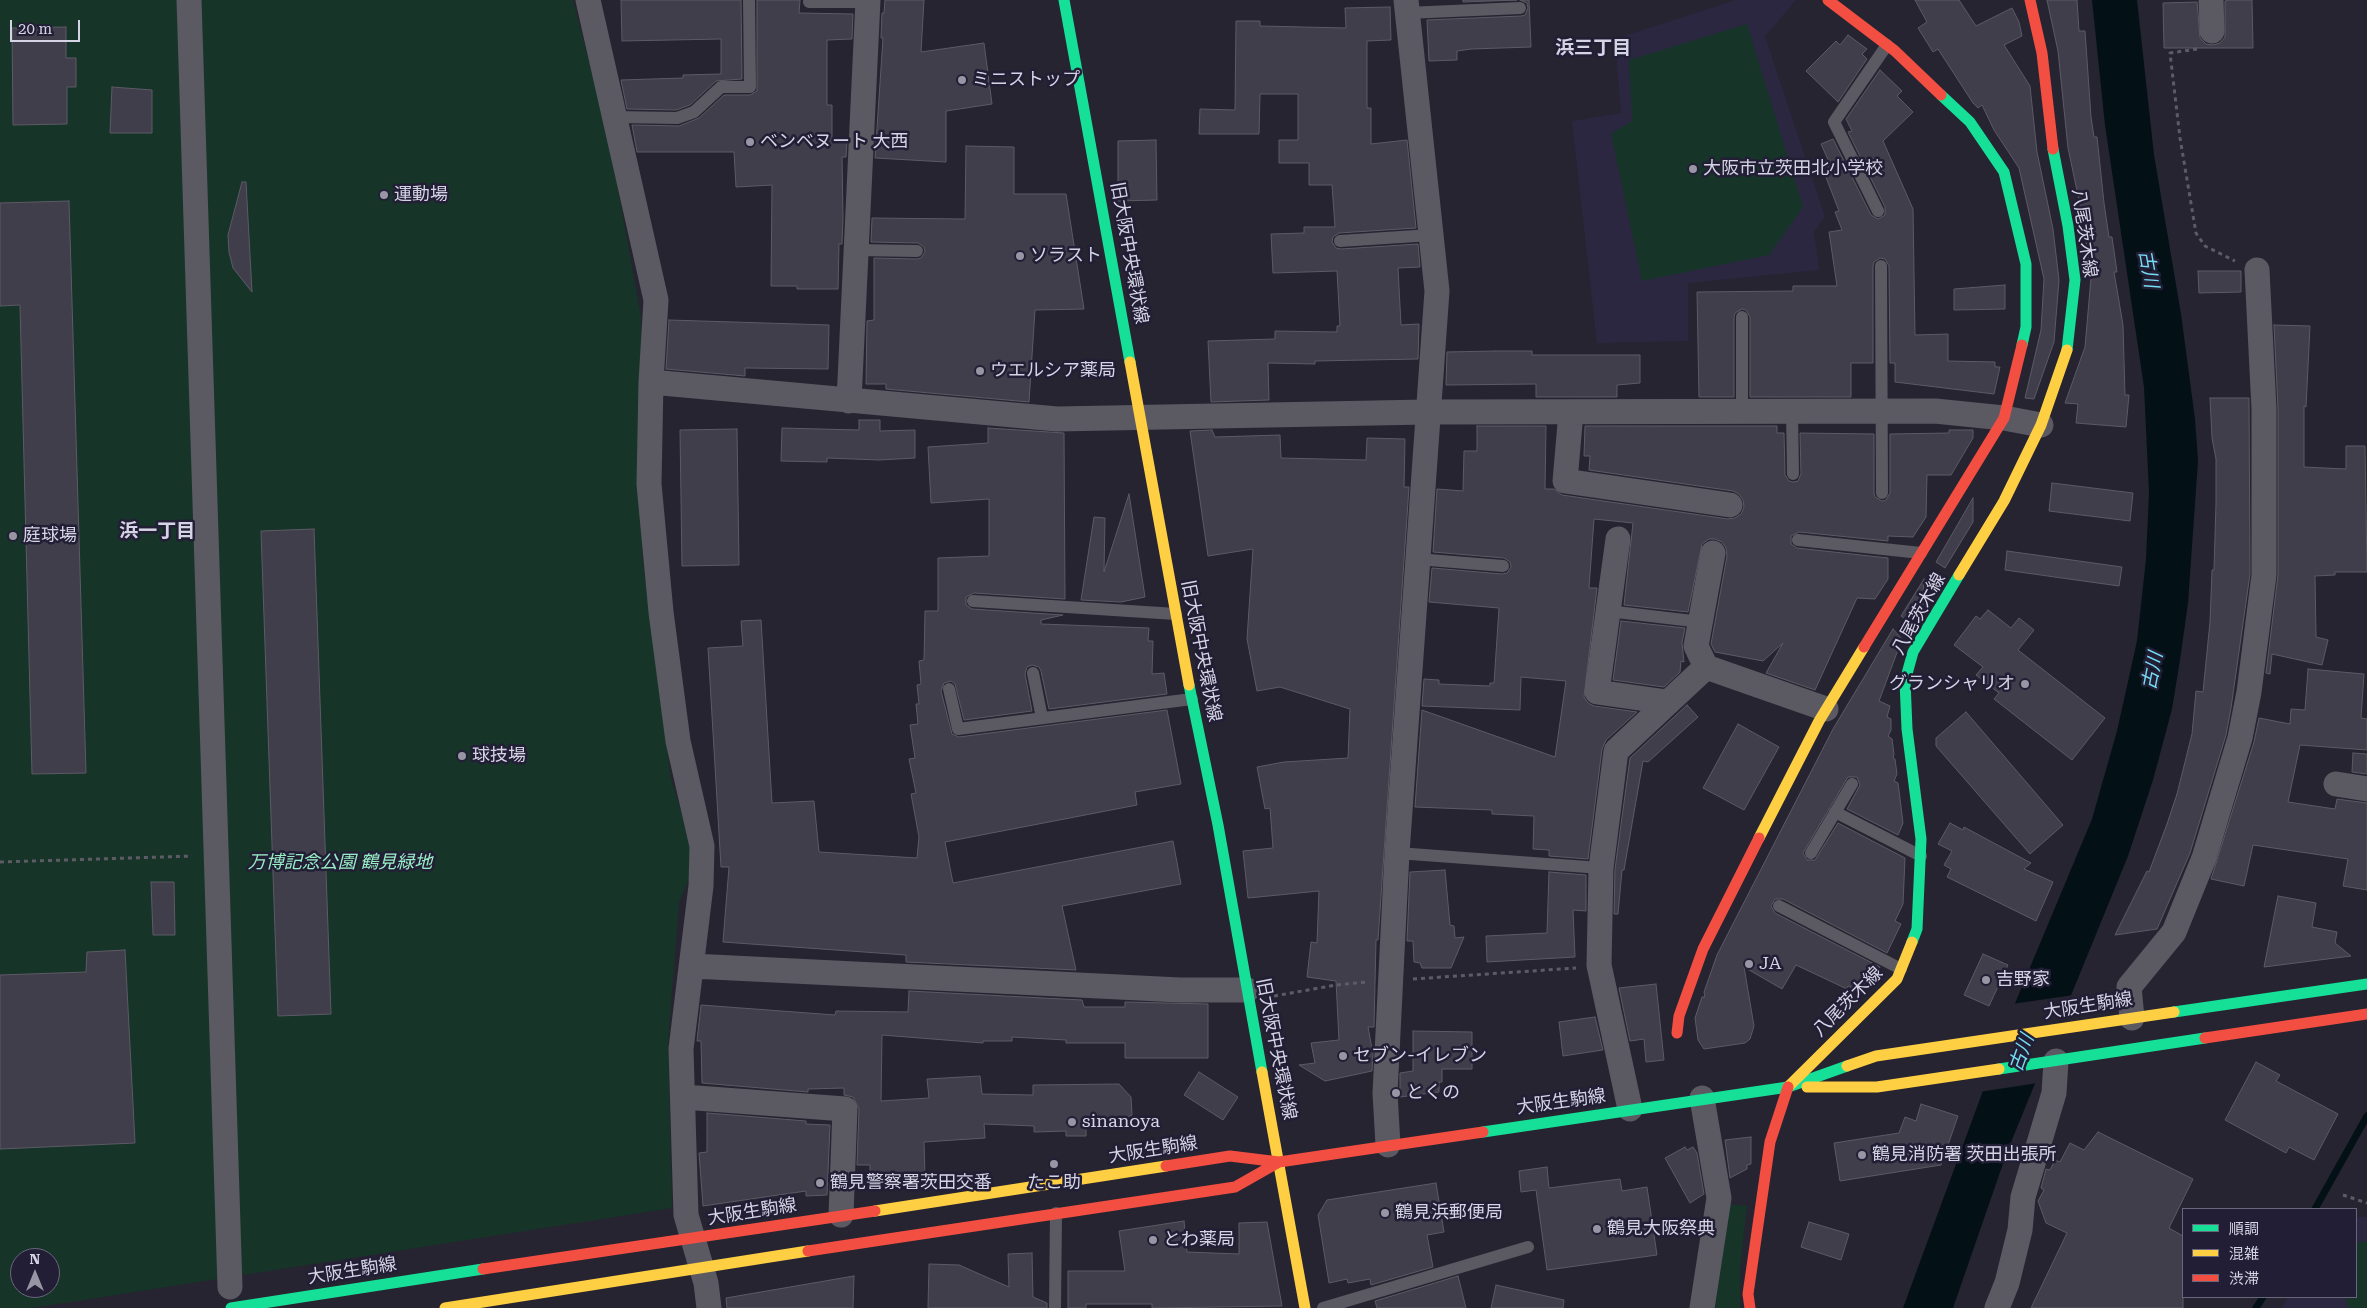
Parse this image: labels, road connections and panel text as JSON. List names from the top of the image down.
{
  "streets": {
    "main road": ["八尾茨木線", "旧大阪中央環状線", "大阪生駒線"]
  },
  "crossings": [
    ["八尾茨木線", "大阪生駒線"],
    ["旧大阪中央環状線", "大阪生駒線"]
  ],
  "districts": ["浜三丁目", "浜一丁目"],
  "water": ["古川"],
  "parks": ["万博記念公園 鶴見緑地"],
  "places": [
    "ミニストップ",
    "ベンベヌート 大西",
    "大阪市立茨田北小学校",
    "運動場",
    "ソラスト",
    "ウエルシア薬局",
    "庭球場",
    "グランシャリオ",
    "球技場",
    "JA",
    "吉野家",
    "セブン-イレブン",
    "とくの",
    "sinanoya",
    "鶴見消防署 茨田出張所",
    "たこ助",
    "鶴見警察署茨田交番",
    "鶴見浜郵便局",
    "鶴見大阪祭典",
    "とわ薬局"
  ],
  "legend": ["順調", "混雑", "渋滞"],
  "scale_bar": "20 m",
  "north": "top"
}
